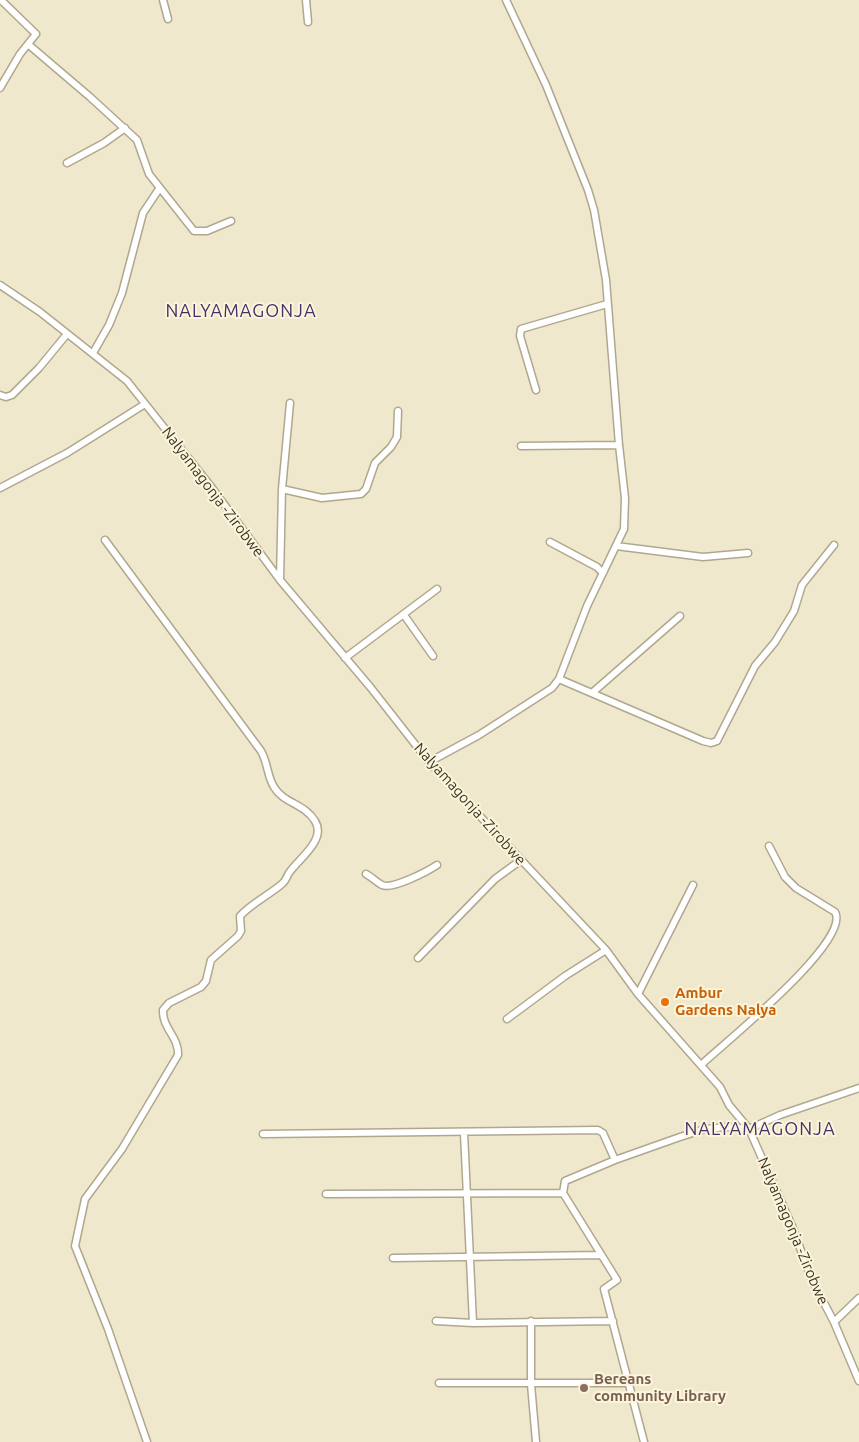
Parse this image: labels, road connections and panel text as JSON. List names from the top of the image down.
{
  "streets": {
    "street": ["Nalyamagonja -Zirobwe"]
  },
  "districts": ["NALYAMAGONJA", "NALYAMAGONJA"],
  "places": ["Ambur Gardens Nalya", "Bereans community Library"]
}
